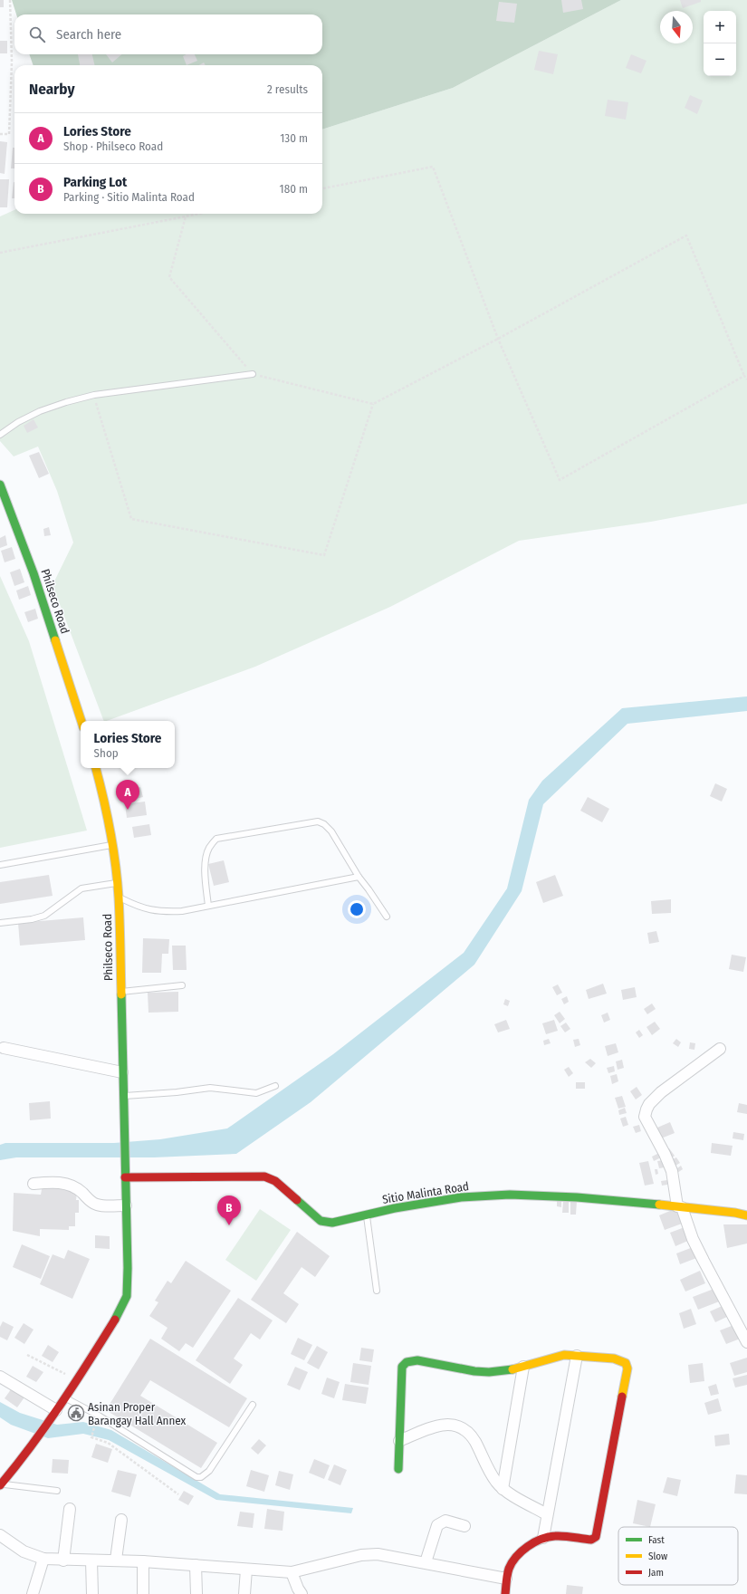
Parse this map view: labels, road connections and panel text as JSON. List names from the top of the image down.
{
  "streets": {
    "street": ["Philseco Road", "Sitio Malinta Road"]
  },
  "crossings": [
    ["Philseco Road", "Sitio Malinta Road"]
  ],
  "places": {
    "public building": ["Asinan Proper Barangay Hall Annex"]
  },
  "legend": ["Fast", "Slow", "Jam"],
  "north": "bottom",
  "page": {
    "map_buttons": ["+", "−"],
    "search": "Search here",
    "heading": ["Nearby", "2 results"],
    "list": [
      {
        "mark": "A",
        "name": "Lories Store",
        "note": "Shop · Philseco Road",
        "value": "130 m"
      },
      {
        "mark": "B",
        "name": "Parking Lot",
        "note": "Parking · Sitio Malinta Road",
        "value": "180 m"
      }
    ],
    "popup": ["Lories Store", "Shop"],
    "pins": ["A", "B"]
  }
}
